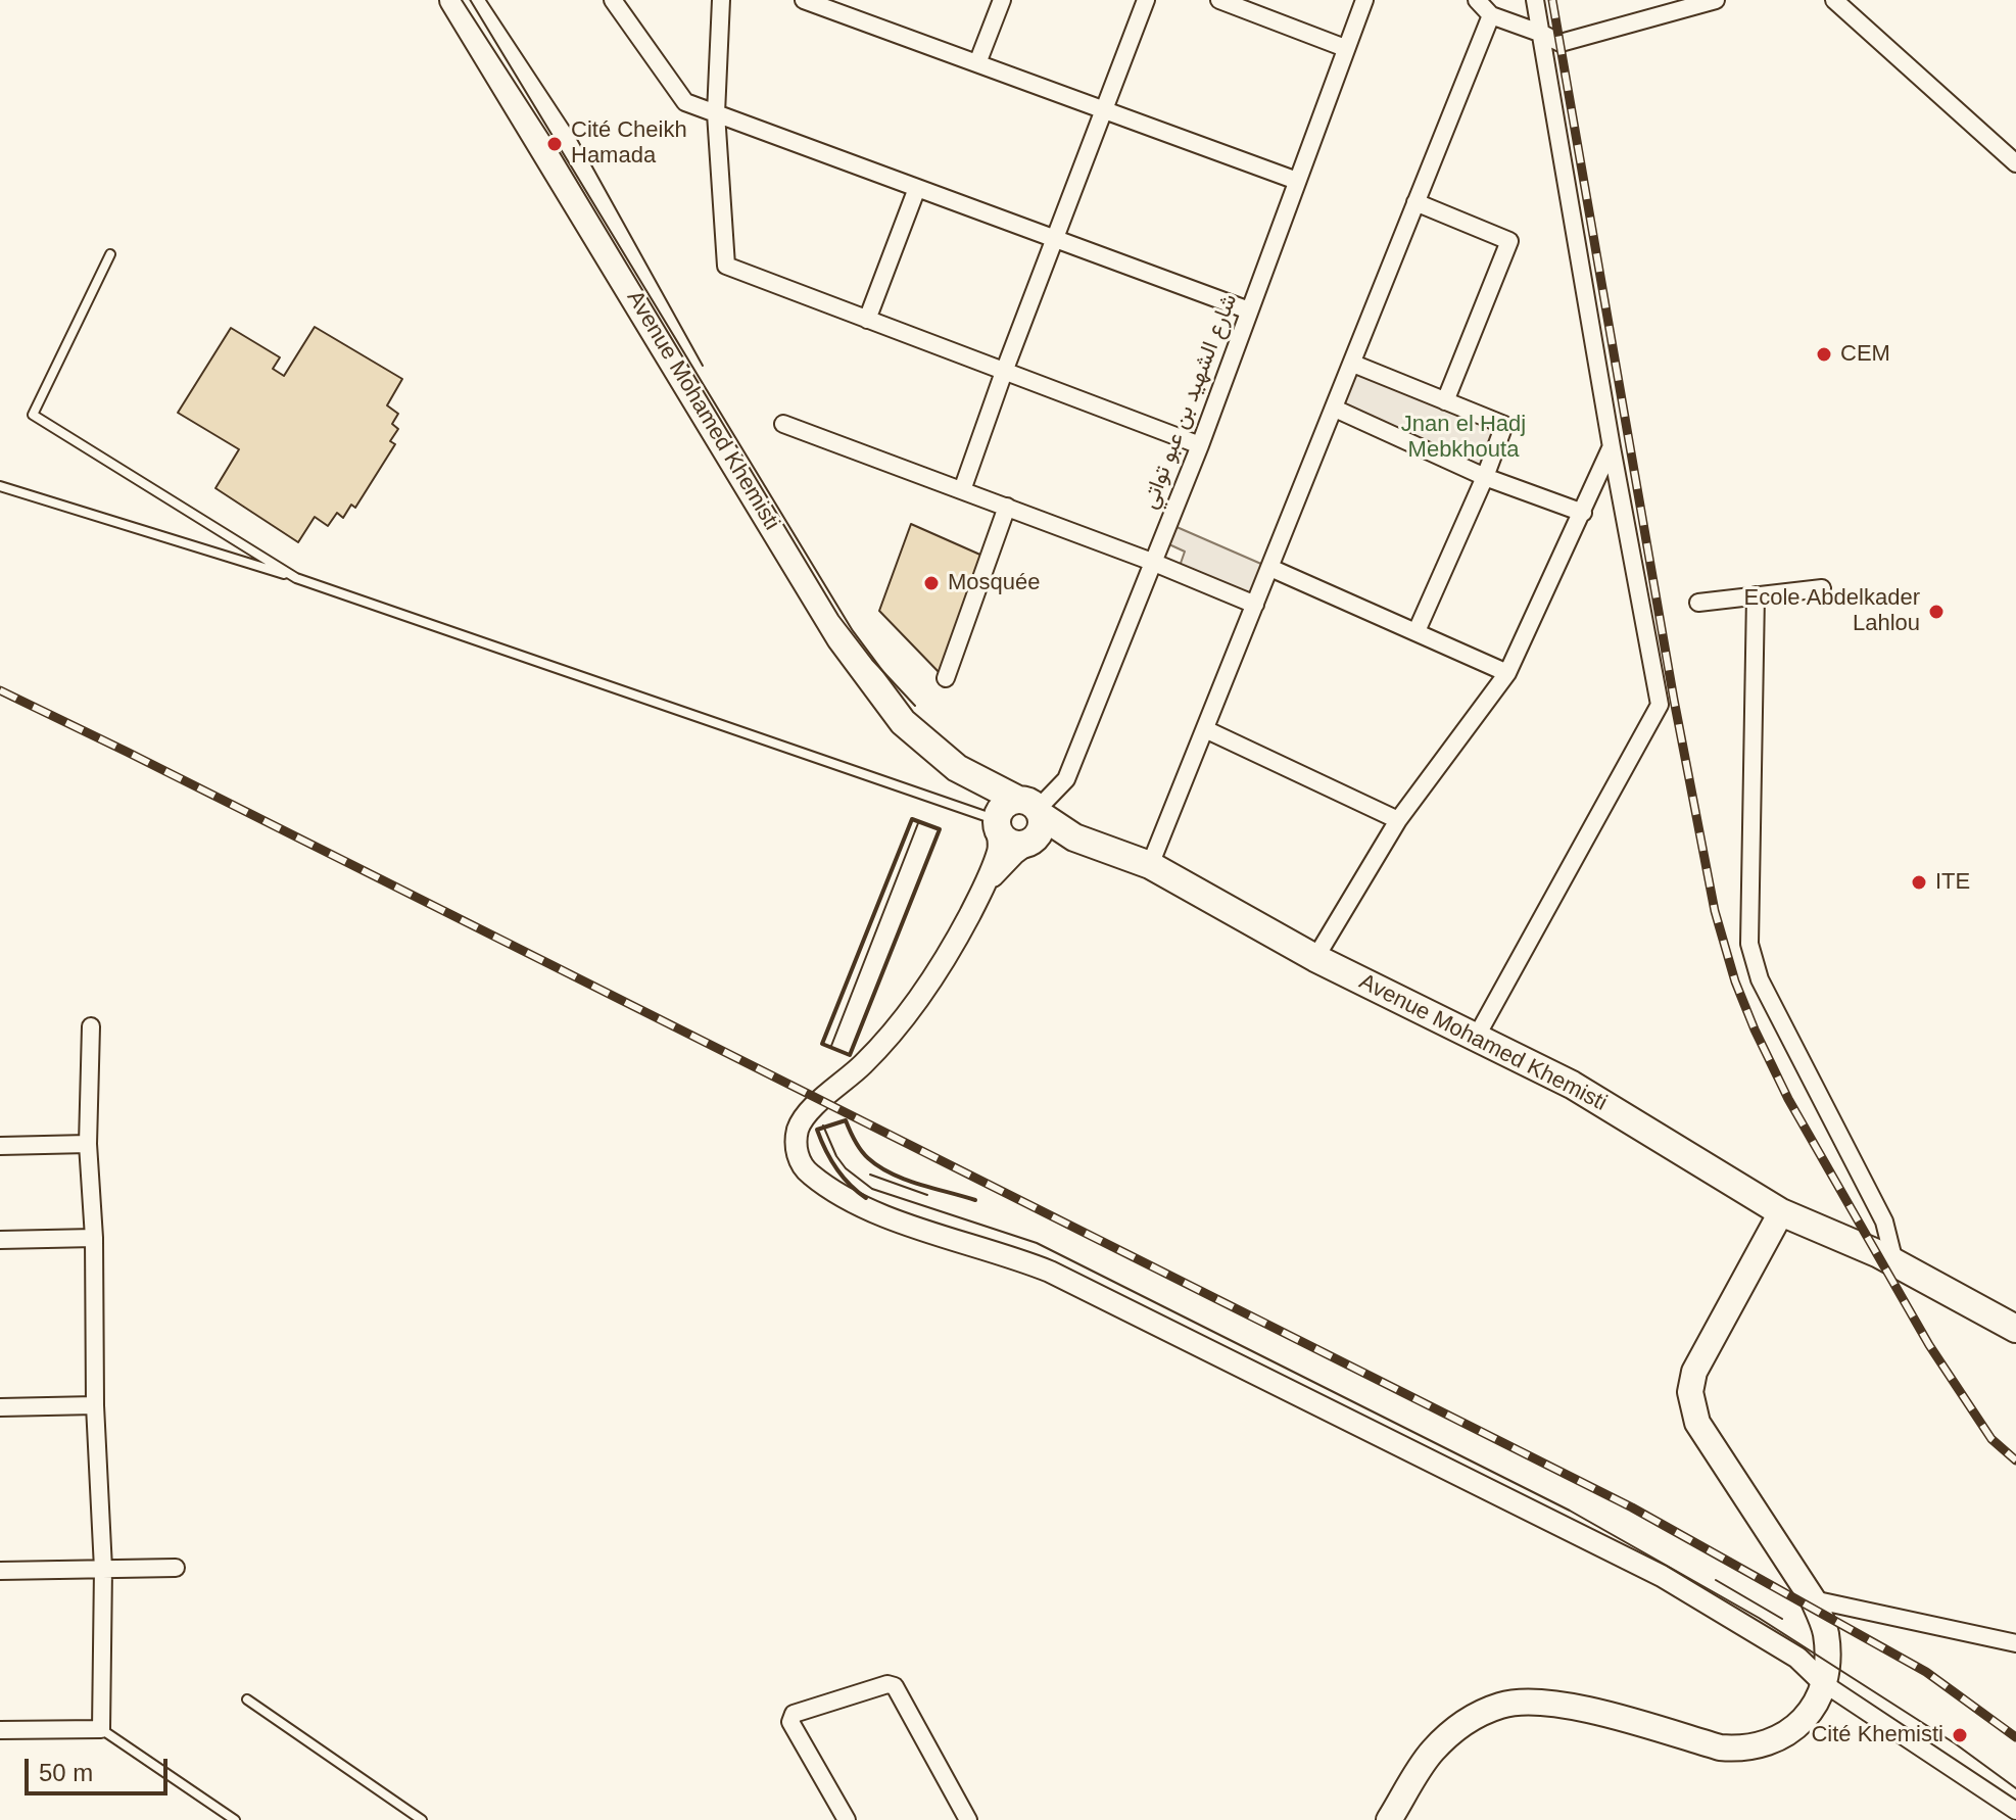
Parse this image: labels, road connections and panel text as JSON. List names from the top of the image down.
{
  "streets": {
    "main road": ["Avenue Mohamed Khemisti"],
    "street": ["شارع الشهيد بن عبو تواتي"]
  },
  "crossings": [
    ["شارع الشهيد بن عبو تواتي", "Avenue Mohamed Khemisti"]
  ],
  "parks": ["Jnan el Hadj Mebkhouta"],
  "places": [
    "Cité Cheikh Hamada",
    "CEM",
    "Mosquée",
    "Ecole Abdelkader Lahlou",
    "ITE",
    "Cité Khemisti"
  ],
  "scale_bar": "50 m"
}
